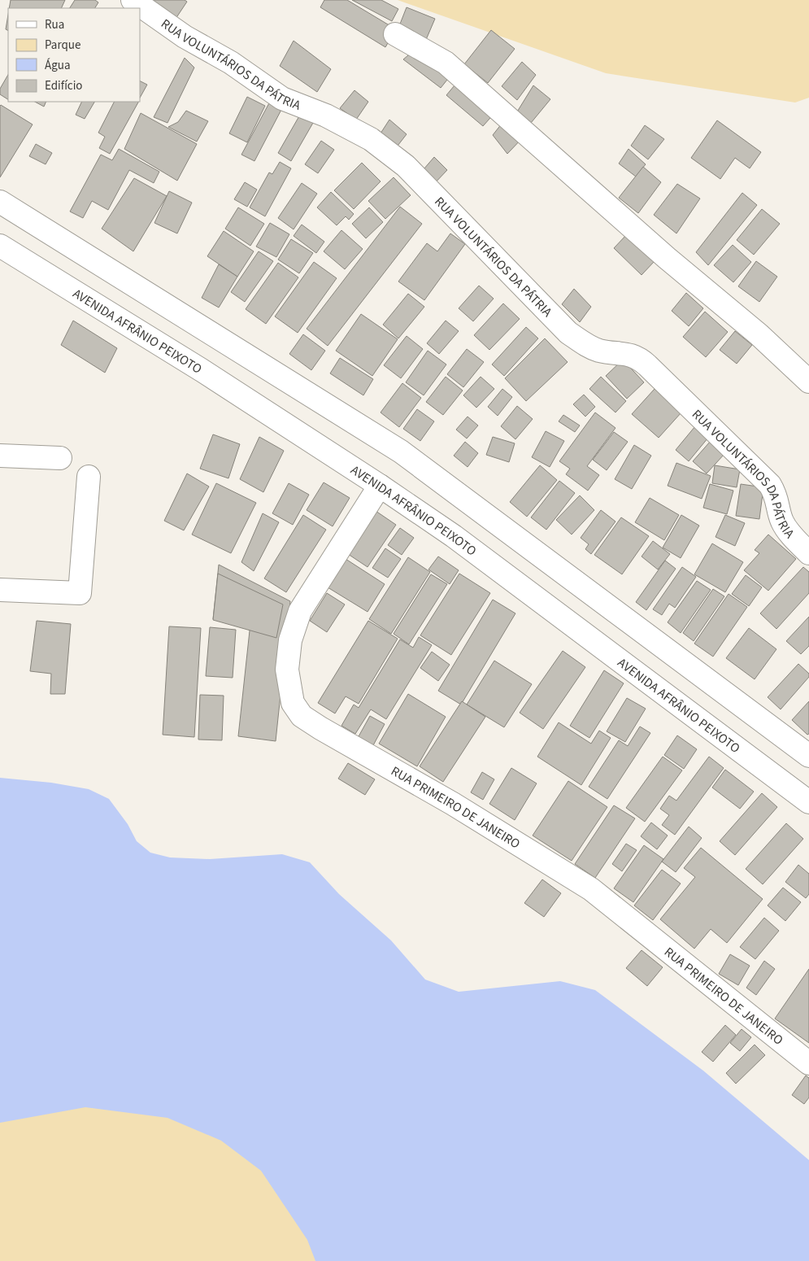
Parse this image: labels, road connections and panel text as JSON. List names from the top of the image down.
{
  "streets": {
    "street": ["RUA VOLUNTÁRIOS DA PÁTRIA", "AVENIDA AFRÂNIO PEIXOTO", "RUA PRIMEIRO DE JANEIRO"]
  },
  "crossings": [
    ["AVENIDA AFRÂNIO PEIXOTO", "RUA PRIMEIRO DE JANEIRO"]
  ],
  "legend": [
    "Rua",
    "Parque",
    "Água",
    "Edifício"
  ]
}
